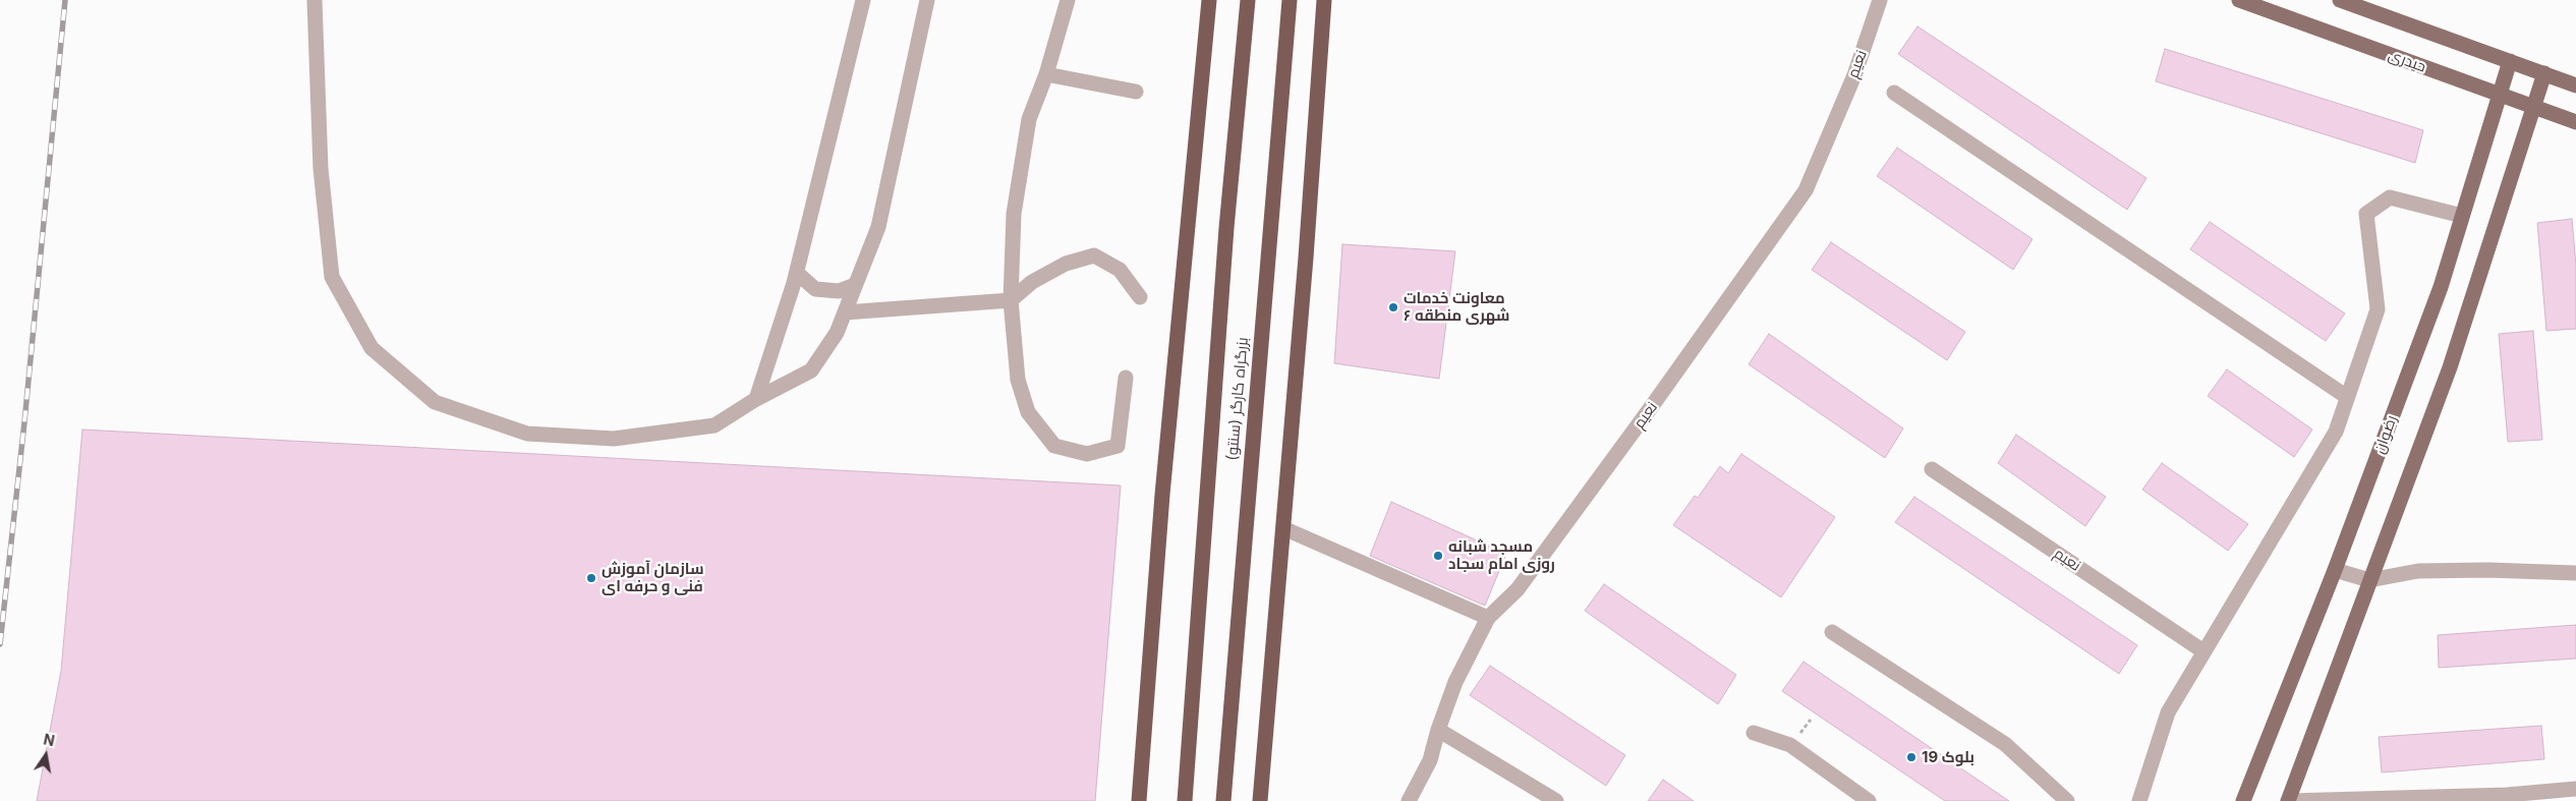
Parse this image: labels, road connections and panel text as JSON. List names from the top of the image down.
{
  "streets": {
    "highway": ["بزرگراه کارگر (سنتو)"],
    "main road": ["حیدری", "رضوان"],
    "street": ["نعیم"]
  },
  "crossings": [
    ["حیدری", "رضوان"]
  ],
  "places": [
    "معاونت خدمات شهری منطقه ۶",
    "مسجد شبانه روزی امام سجاد",
    "سازمان آموزش فنی و حرفه ای",
    "بلوک 19"
  ],
  "north": "top"
}
